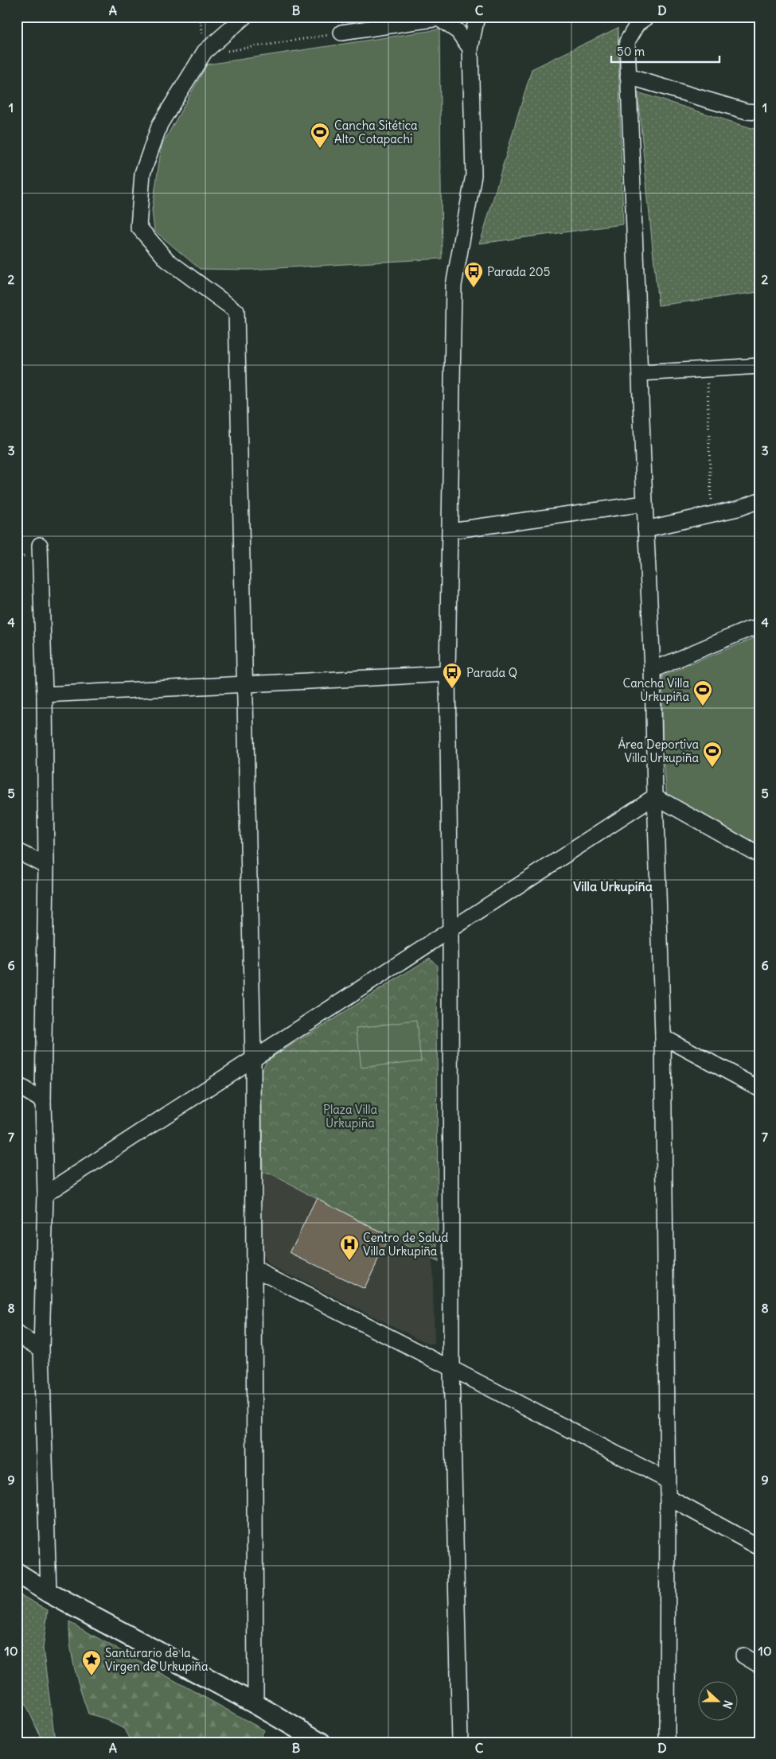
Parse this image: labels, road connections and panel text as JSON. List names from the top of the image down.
{
  "districts": ["Villa Urkupiña"],
  "parks": ["Plaza Villa Urkupiña"],
  "places": {
    "sports": ["Cancha Sitética Alto Cotapachi", "Cancha Villa Urkupiña", "Área Deportiva Villa Urkupiña"],
    "bus stop": ["Parada 205", "Parada Q"],
    "hospital": ["Centro de Salud Villa Urkupiña"],
    "place": ["Santurario de la Virgen de Urkupiña"]
  },
  "scale_bar": "50 m",
  "north": "right",
  "grid": {
    "columns": [
      "A",
      "B",
      "C",
      "D"
    ],
    "rows": [
      "1",
      "2",
      "3",
      "4",
      "5",
      "6",
      "7",
      "8",
      "9",
      "10"
    ]
  }
}
